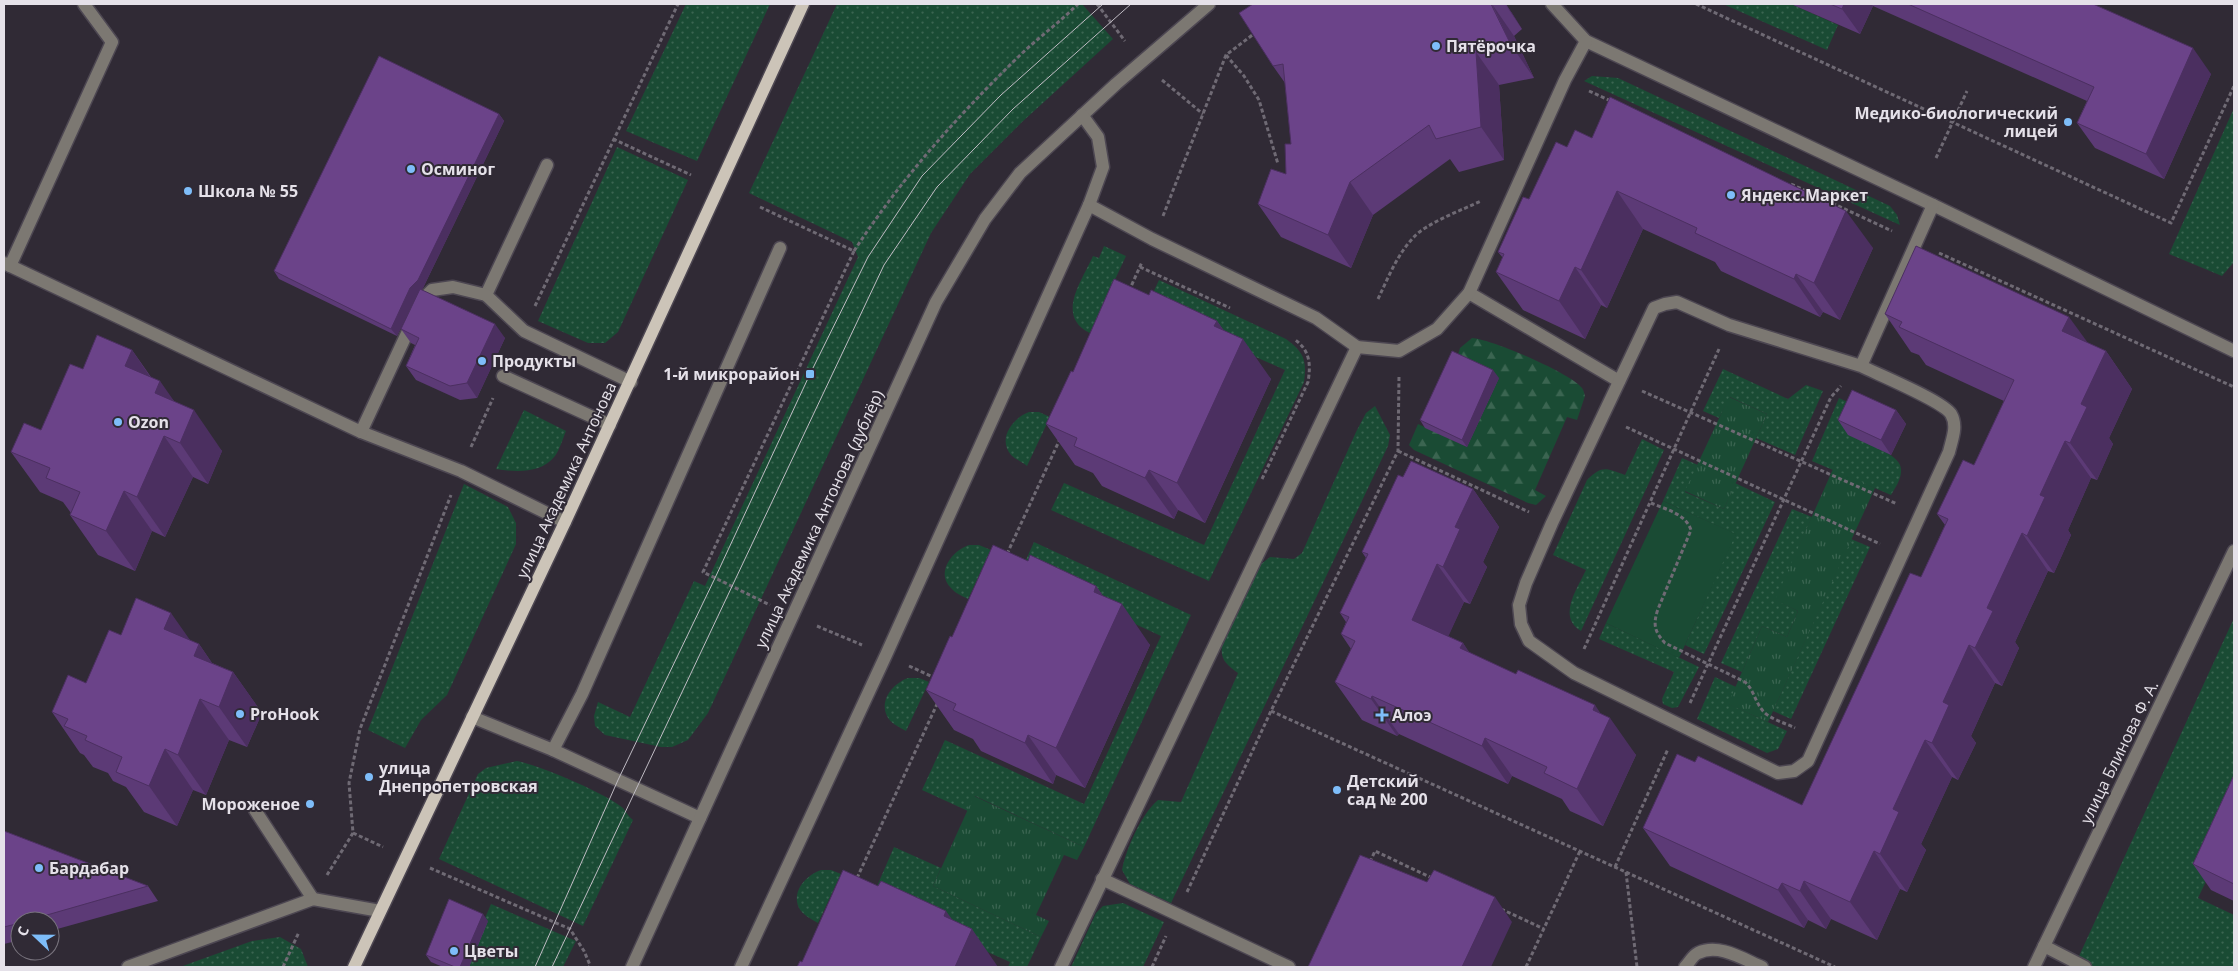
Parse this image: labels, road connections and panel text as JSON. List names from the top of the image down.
{
  "streets": {
    "main road": ["улица Академика Антонова"],
    "street": ["улица Академика Антонова (дублёр)", "улица Блинова Ф. А."]
  },
  "places": {
    "other": [
      "Пятёрочка",
      "Медико-биологический лицей",
      "Осминог",
      "Школа № 55",
      "Яндекс.Маркет",
      "Продукты",
      "Ozon",
      "ProHook",
      "улица Днепропетровская",
      "Детский сад № 200",
      "Мороженое",
      "Бардабар",
      "Цветы"
    ],
    "transit": ["1-й микрорайон"],
    "health": ["Алоэ"]
  },
  "north": "left"
}
